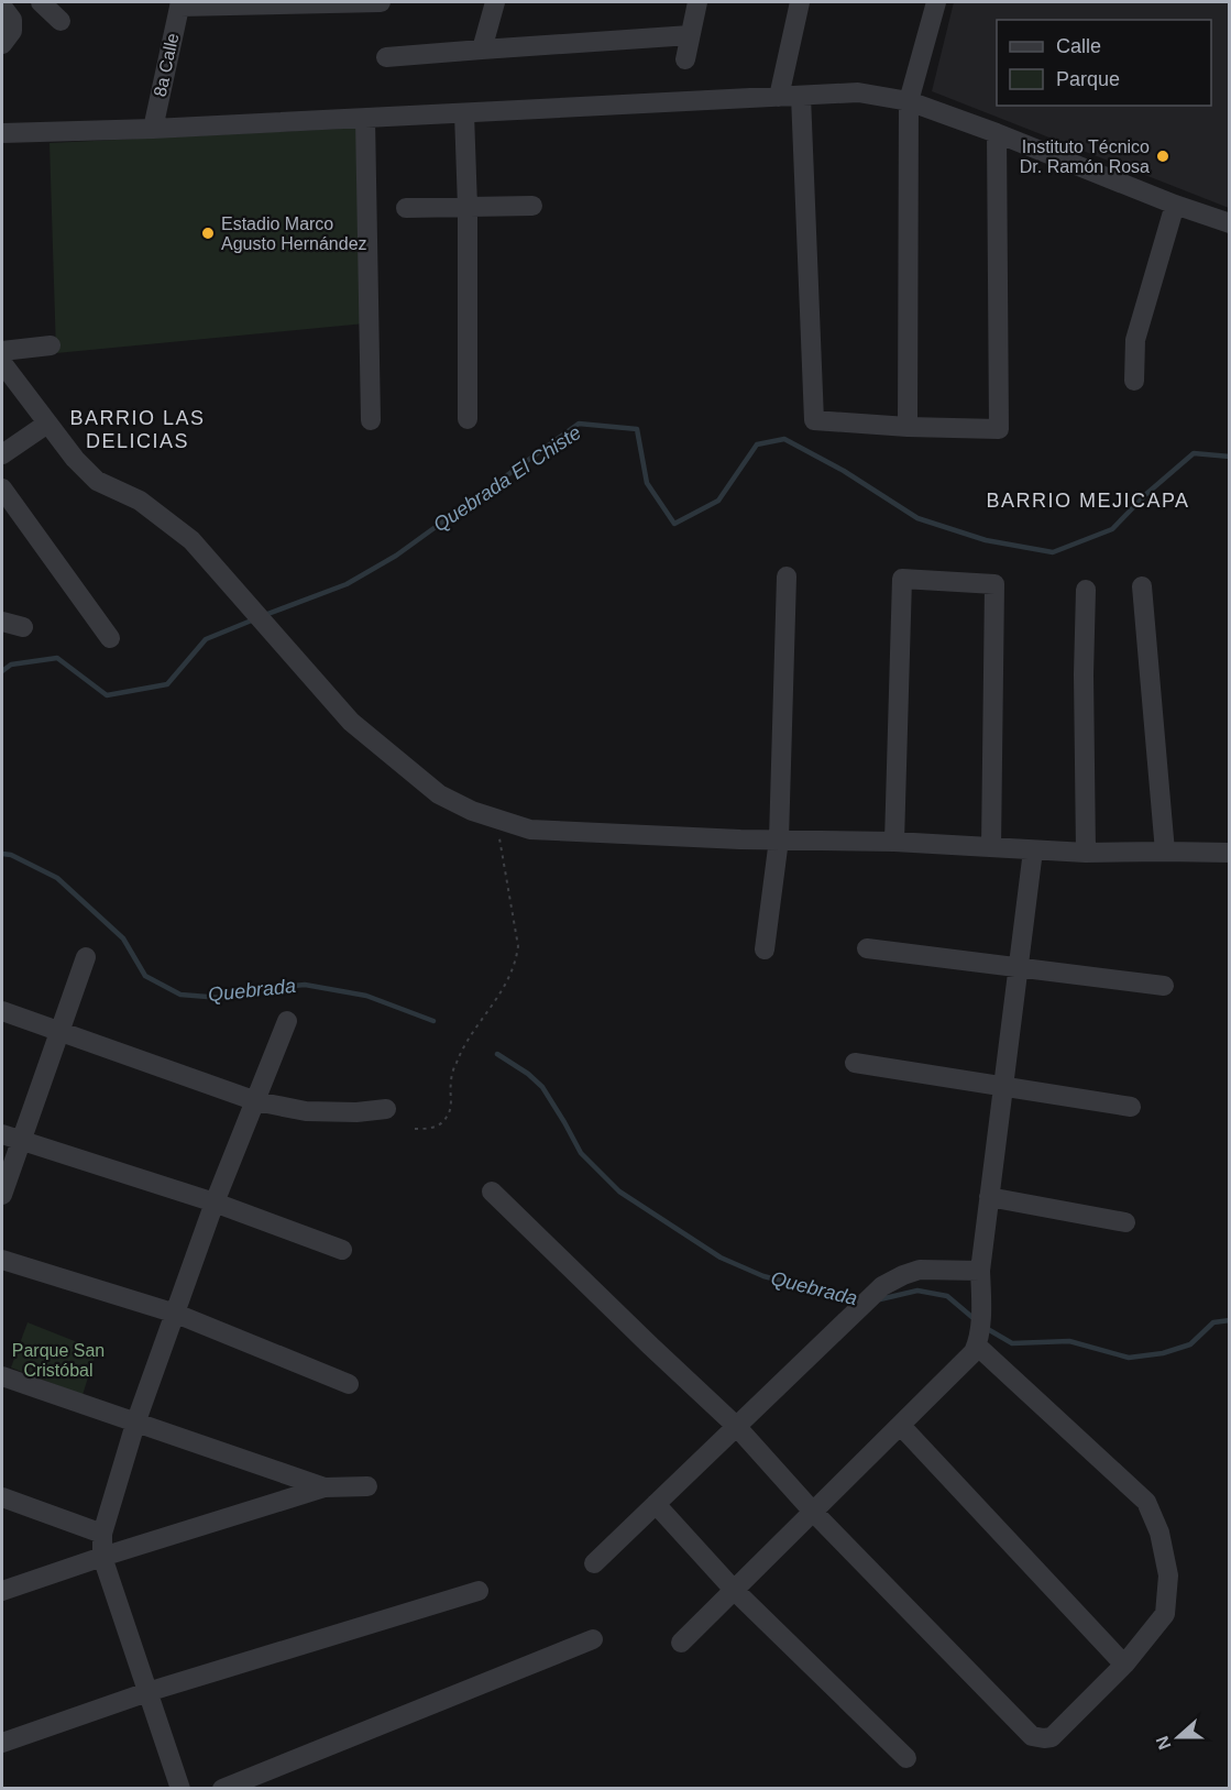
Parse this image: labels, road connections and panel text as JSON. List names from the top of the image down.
{
  "streets": {
    "street": ["8a Calle"]
  },
  "districts": ["BARRIO LAS DELICIAS", "BARRIO MEJICAPA"],
  "water": ["Quebrada El Chiste", "Quebrada"],
  "parks": ["Parque San Cristóbal"],
  "places": ["Instituto Técnico Dr. Ramón Rosa", "Estadio Marco Agusto Hernández"],
  "legend": ["Calle", "Parque"],
  "north": "left"
}
